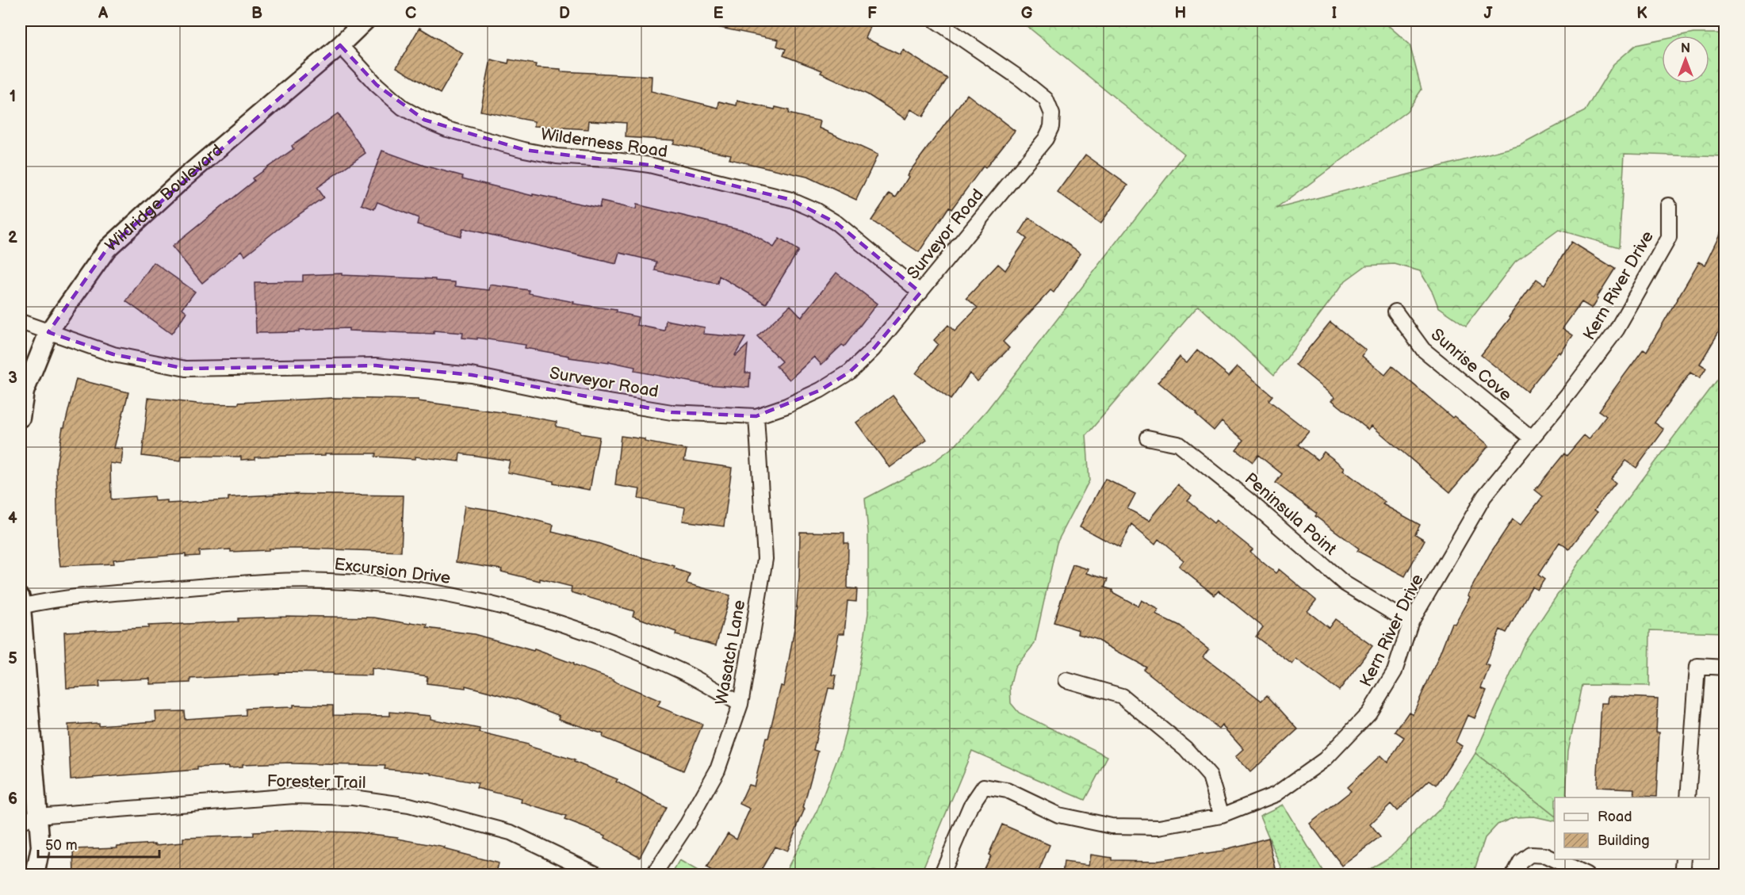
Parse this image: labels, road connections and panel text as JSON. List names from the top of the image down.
{
  "streets": {
    "street": [
      "Wilderness Road",
      "Wildridge Boulevard",
      "Surveyor Road",
      "Kern River Drive",
      "Sunrise Cove",
      "Peninsula Point",
      "Excursion Drive",
      "Wasatch Lane",
      "Forester Trail"
    ]
  },
  "crossings": [
    ["Wilderness Road", "Wildridge Boulevard"],
    ["Wilderness Road", "Surveyor Road"],
    ["Wildridge Boulevard", "Surveyor Road"],
    ["Surveyor Road", "Wasatch Lane"],
    ["Kern River Drive", "Sunrise Cove"],
    ["Kern River Drive", "Peninsula Point"],
    ["Excursion Drive", "Wasatch Lane"]
  ],
  "legend": ["Road", "Building"],
  "scale_bar": "50 m",
  "north": "top",
  "grid": {
    "columns": [
      "A",
      "B",
      "C",
      "D",
      "E",
      "F",
      "G",
      "H",
      "I",
      "J",
      "K"
    ],
    "rows": [
      "1",
      "2",
      "3",
      "4",
      "5",
      "6"
    ]
  }
}
